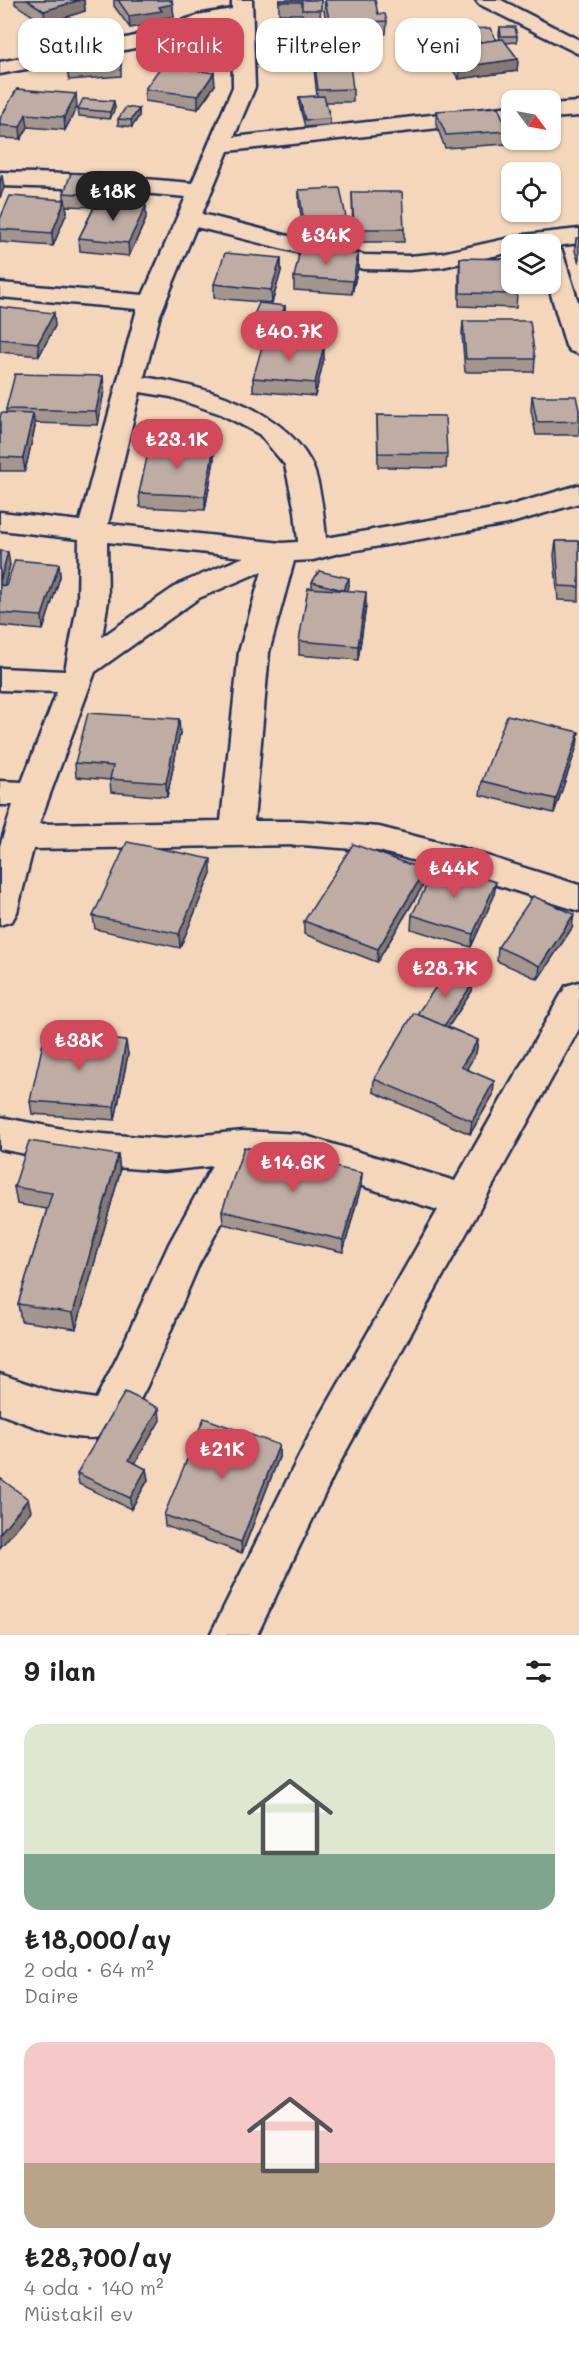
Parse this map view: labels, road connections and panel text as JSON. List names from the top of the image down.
{
  "north": "bottom right",
  "page": {
    "chip": [
      "Satılık",
      "Kiralık",
      "Filtreler",
      "Yeni"
    ],
    "price": [
      "₺18K",
      "₺34K",
      "₺40.7K",
      "₺23.1K",
      "₺44K",
      "₺28.7K",
      "₺38K",
      "₺14.6K",
      "₺21K"
    ],
    "heading": "9 ilan",
    "list": [
      {
        "name": "₺18,000/ay",
        "note": "2 oda · 64 m² · Daire"
      },
      {
        "name": "₺28,700/ay",
        "note": "4 oda · 140 m² · Müstakil ev"
      }
    ]
  }
}
